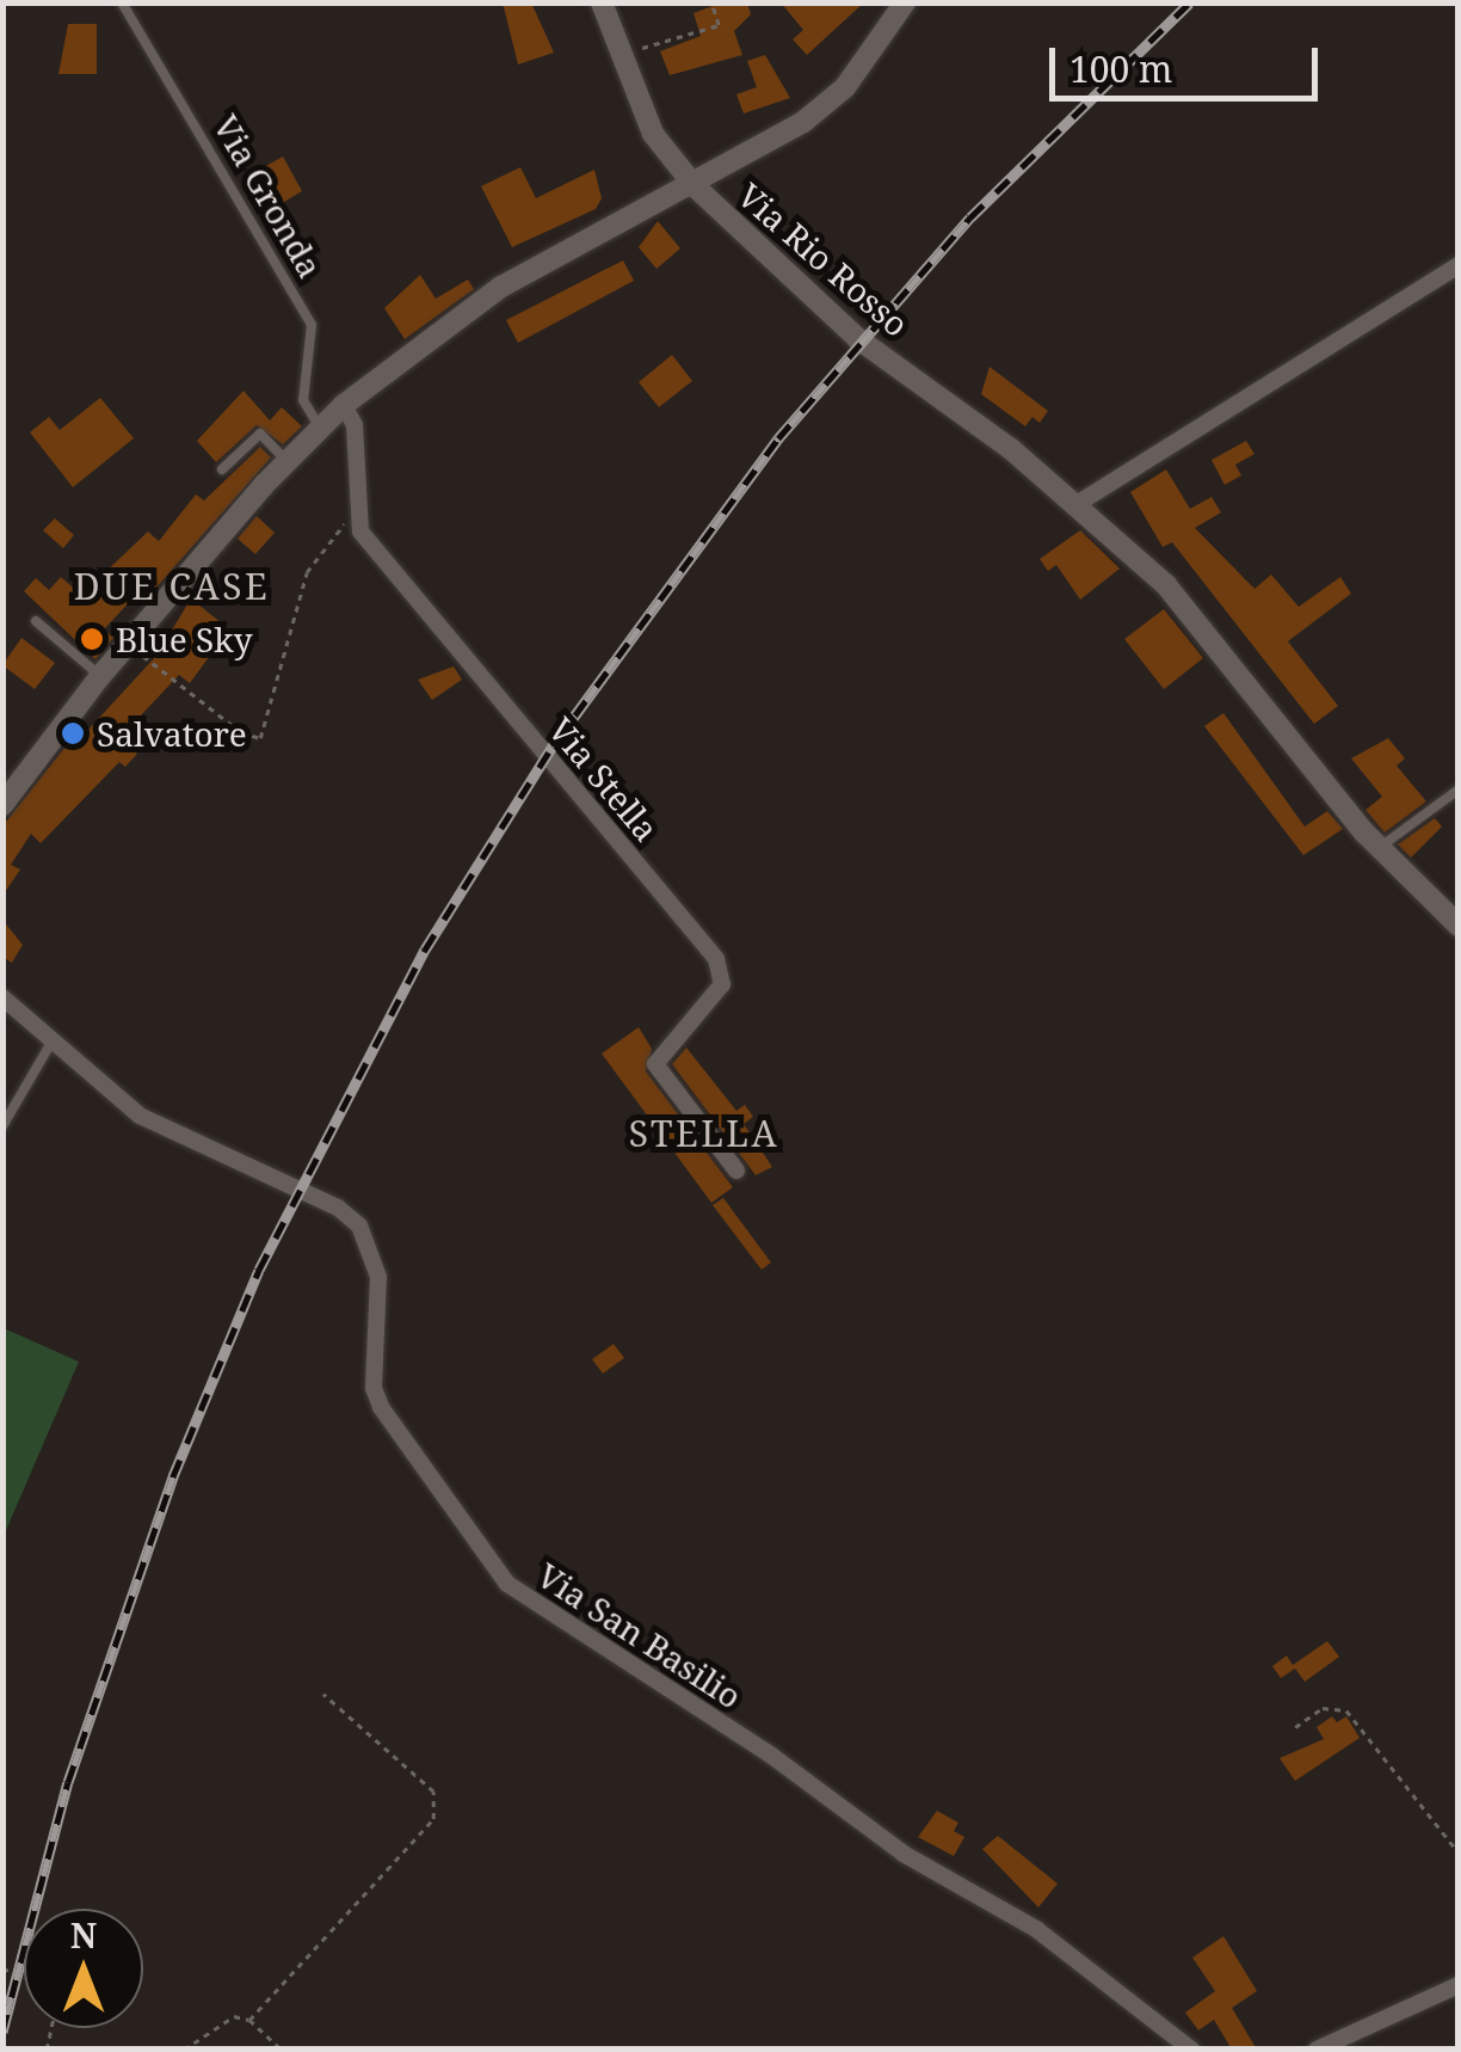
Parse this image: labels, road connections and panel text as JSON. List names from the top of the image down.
{
  "streets": {
    "street": ["Via Rio Rosso", "Via Stella", "Via San Basilio"],
    "lane": ["Via Gronda"]
  },
  "districts": ["DUE CASE", "STELLA"],
  "places": ["Blue Sky", "Salvatore"],
  "scale_bar": "100 m",
  "north": "top"
}
